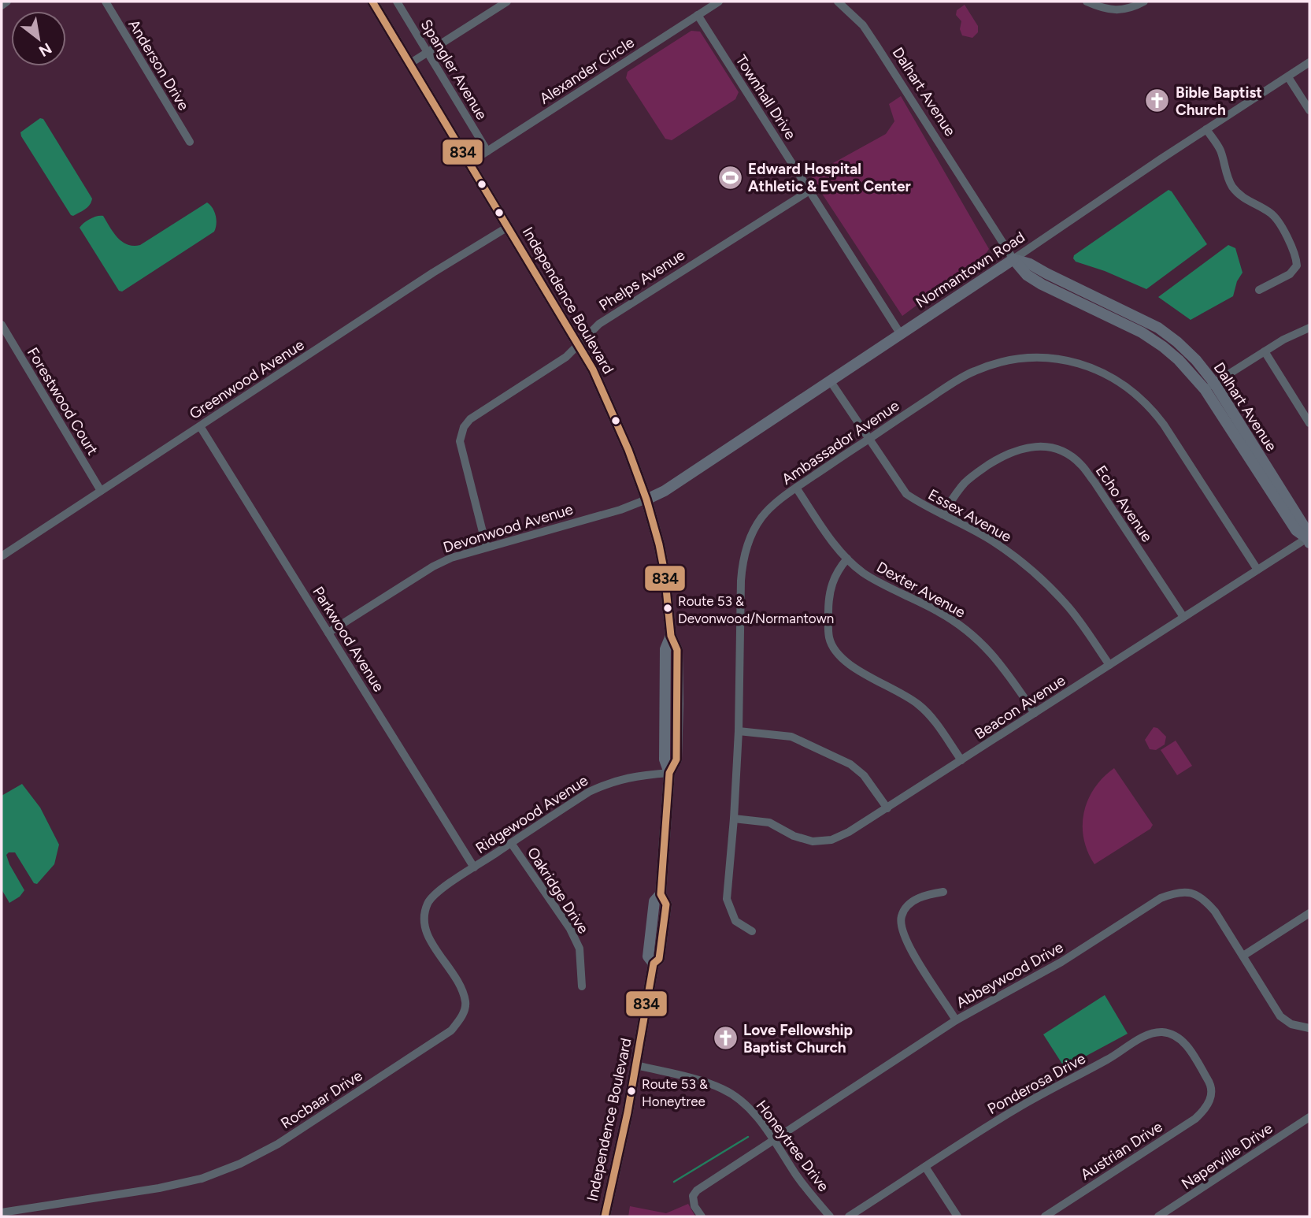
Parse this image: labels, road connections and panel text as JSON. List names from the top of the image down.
{
  "streets": {
    "main road": ["Dalhart Avenue", "Normantown Road", "Independence Boulevard"],
    "street": [
      "Anderson Drive",
      "Spangler Avenue",
      "Alexander Circle",
      "Townhall Drive",
      "Phelps Avenue",
      "Greenwood Avenue",
      "Forestwood Court",
      "Ambassador Avenue",
      "Echo Avenue",
      "Essex Avenue",
      "Devonwood Avenue",
      "Dexter Avenue",
      "Parkwood Avenue",
      "Beacon Avenue",
      "Ridgewood Avenue",
      "Oakridge Drive",
      "Abbeywood Drive",
      "Ponderosa Drive",
      "Rocbaar Drive",
      "Honeytree Drive",
      "Austrian Drive",
      "Naperville Drive"
    ]
  },
  "crossings": [
    ["Spangler Avenue", "Alexander Circle"],
    ["Alexander Circle", "Townhall Drive"],
    ["Alexander Circle", "Independence Boulevard"],
    ["Dalhart Avenue", "Normantown Road"],
    ["Dalhart Avenue", "Beacon Avenue"],
    ["Townhall Drive", "Normantown Road"],
    ["Townhall Drive", "Phelps Avenue"],
    ["Normantown Road", "Independence Boulevard"],
    ["Normantown Road", "Essex Avenue"],
    ["Normantown Road", "Devonwood Avenue"],
    ["Phelps Avenue", "Independence Boulevard"],
    ["Phelps Avenue", "Devonwood Avenue"],
    ["Independence Boulevard", "Greenwood Avenue"],
    ["Independence Boulevard", "Devonwood Avenue"],
    ["Independence Boulevard", "Ridgewood Avenue"],
    ["Independence Boulevard", "Honeytree Drive"],
    ["Greenwood Avenue", "Forestwood Court"],
    ["Greenwood Avenue", "Parkwood Avenue"],
    ["Ambassador Avenue", "Essex Avenue"],
    ["Ambassador Avenue", "Dexter Avenue"],
    ["Ambassador Avenue", "Beacon Avenue"],
    ["Echo Avenue", "Essex Avenue"],
    ["Echo Avenue", "Beacon Avenue"],
    ["Essex Avenue", "Beacon Avenue"],
    ["Devonwood Avenue", "Parkwood Avenue"],
    ["Dexter Avenue", "Beacon Avenue"],
    ["Parkwood Avenue", "Ridgewood Avenue"],
    ["Parkwood Avenue", "Rocbaar Drive"],
    ["Ridgewood Avenue", "Oakridge Drive"],
    ["Ridgewood Avenue", "Rocbaar Drive"],
    ["Abbeywood Drive", "Honeytree Drive"],
    ["Ponderosa Drive", "Austrian Drive"]
  ],
  "places": {
    "church": ["Bible Baptist Church", "Love Fellowship Baptist Church"],
    "sports": ["Edward Hospital Athletic & Event Center"],
    "other": ["Route 53 & Devonwood/Normantown", "Route 53 & Honeytree"]
  },
  "lines": ["transit line 834"],
  "north": "bottom right"
}
